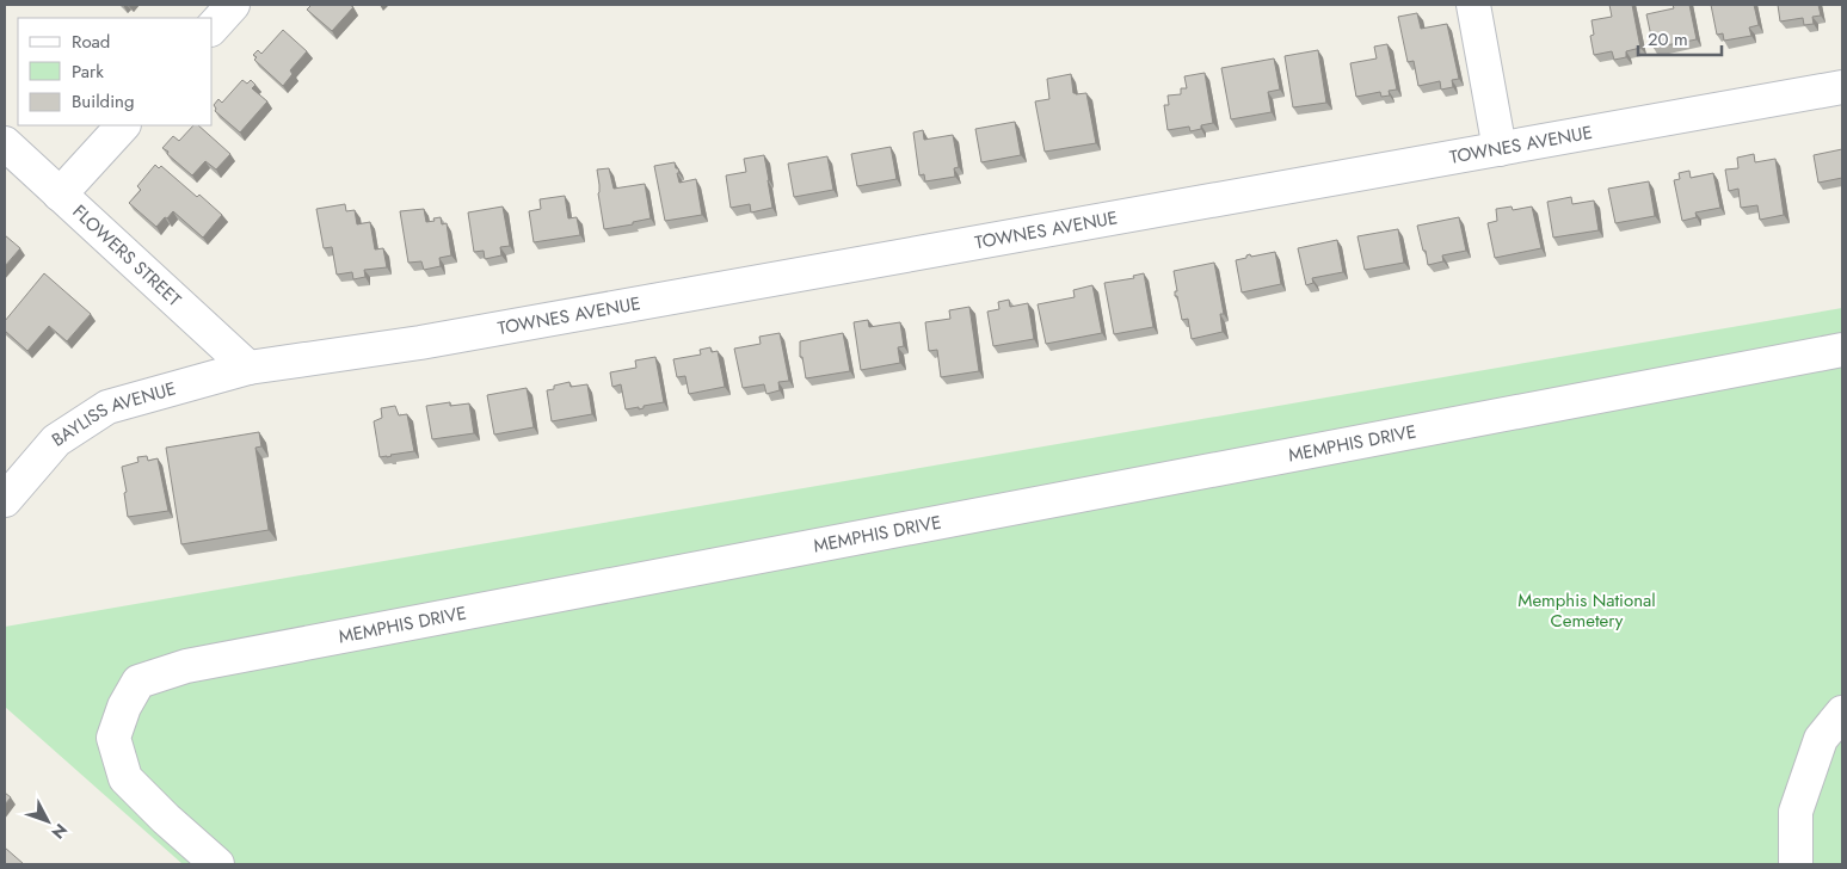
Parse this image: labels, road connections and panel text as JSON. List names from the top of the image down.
{
  "streets": {
    "street": [
      "TOWNES AVENUE",
      "FLOWERS STREET",
      "BAYLISS AVENUE",
      "MEMPHIS DRIVE"
    ]
  },
  "crossings": [
    ["TOWNES AVENUE", "FLOWERS STREET"],
    ["TOWNES AVENUE", "BAYLISS AVENUE"],
    ["FLOWERS STREET", "BAYLISS AVENUE"]
  ],
  "parks": ["Memphis National Cemetery"],
  "legend": ["Road", "Park", "Building"],
  "scale_bar": "20 m",
  "north": "bottom right"
}
